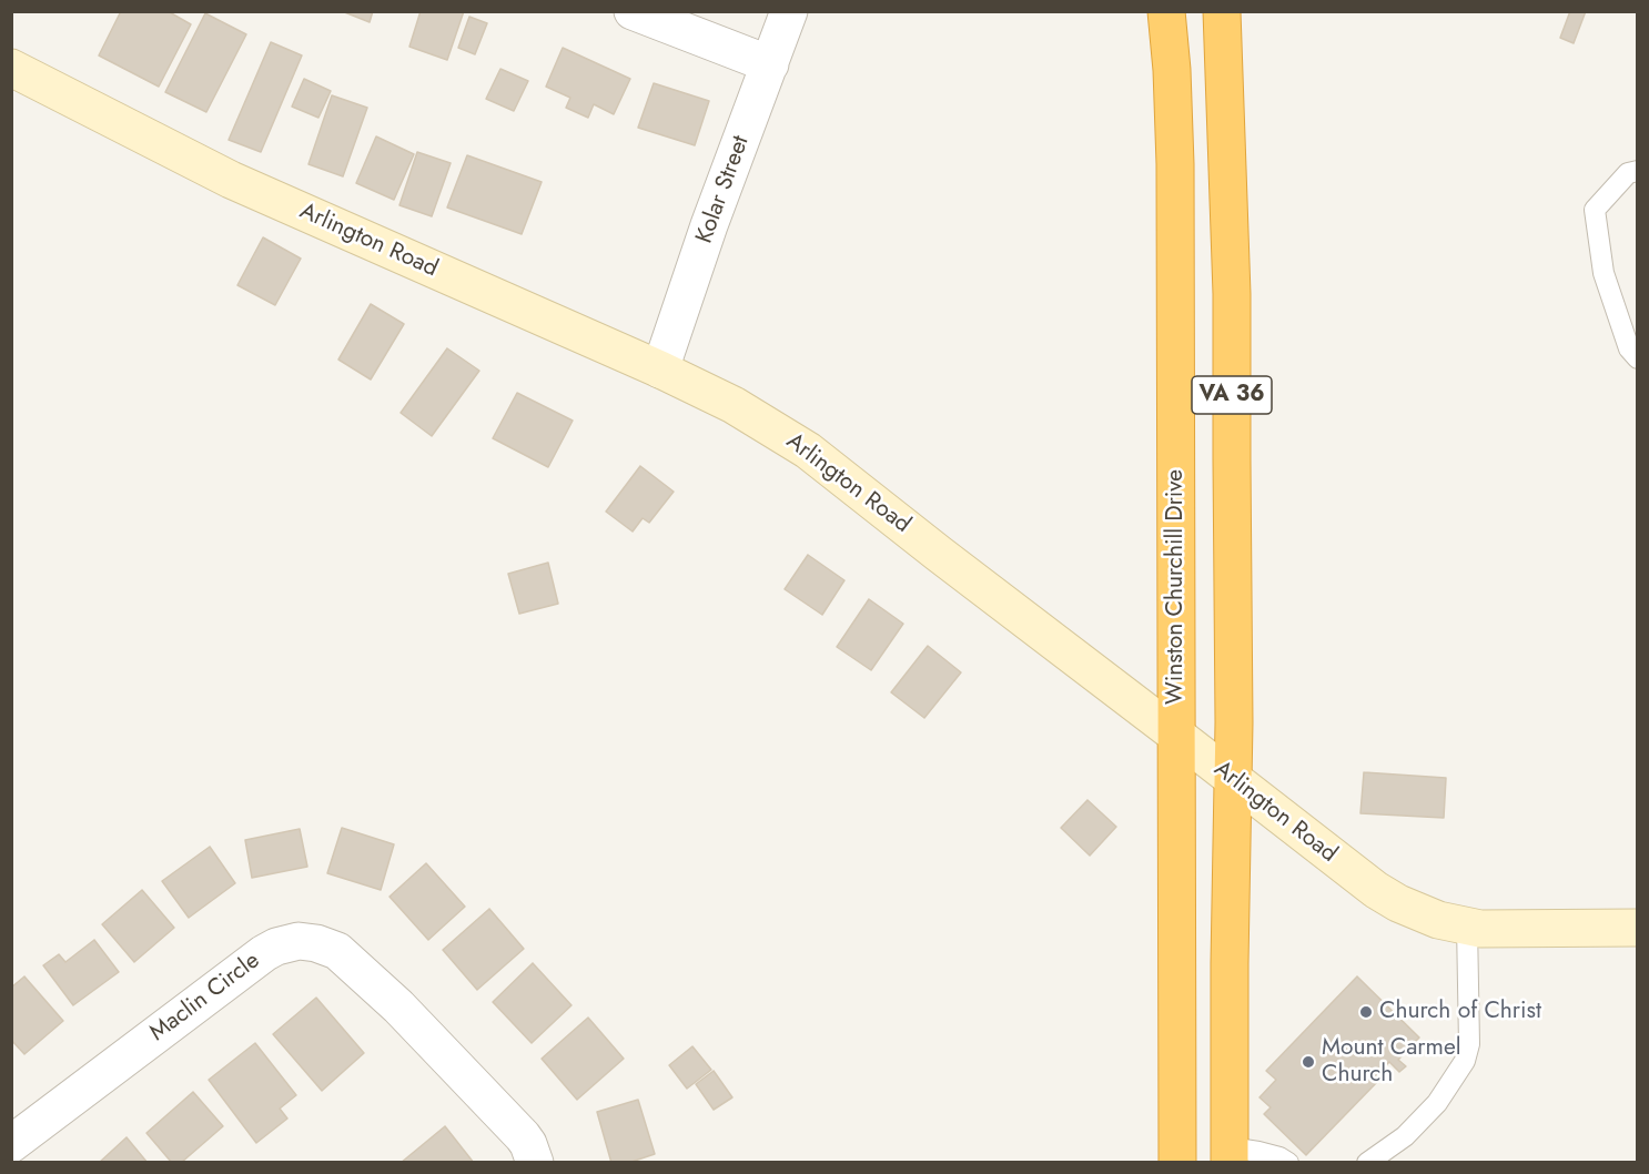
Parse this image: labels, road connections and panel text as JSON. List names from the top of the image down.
{
  "streets": {
    "highway": ["VA 36", "Winston Churchill Drive"],
    "street": ["Kolar Street", "Arlington Road", "Maclin Circle"]
  },
  "crossings": [
    ["Kolar Street", "Arlington Road"],
    ["Arlington Road", "VA 36"],
    ["Arlington Road", "Winston Churchill Drive"]
  ],
  "places": ["Church of Christ", "Mount Carmel Church"]
}
